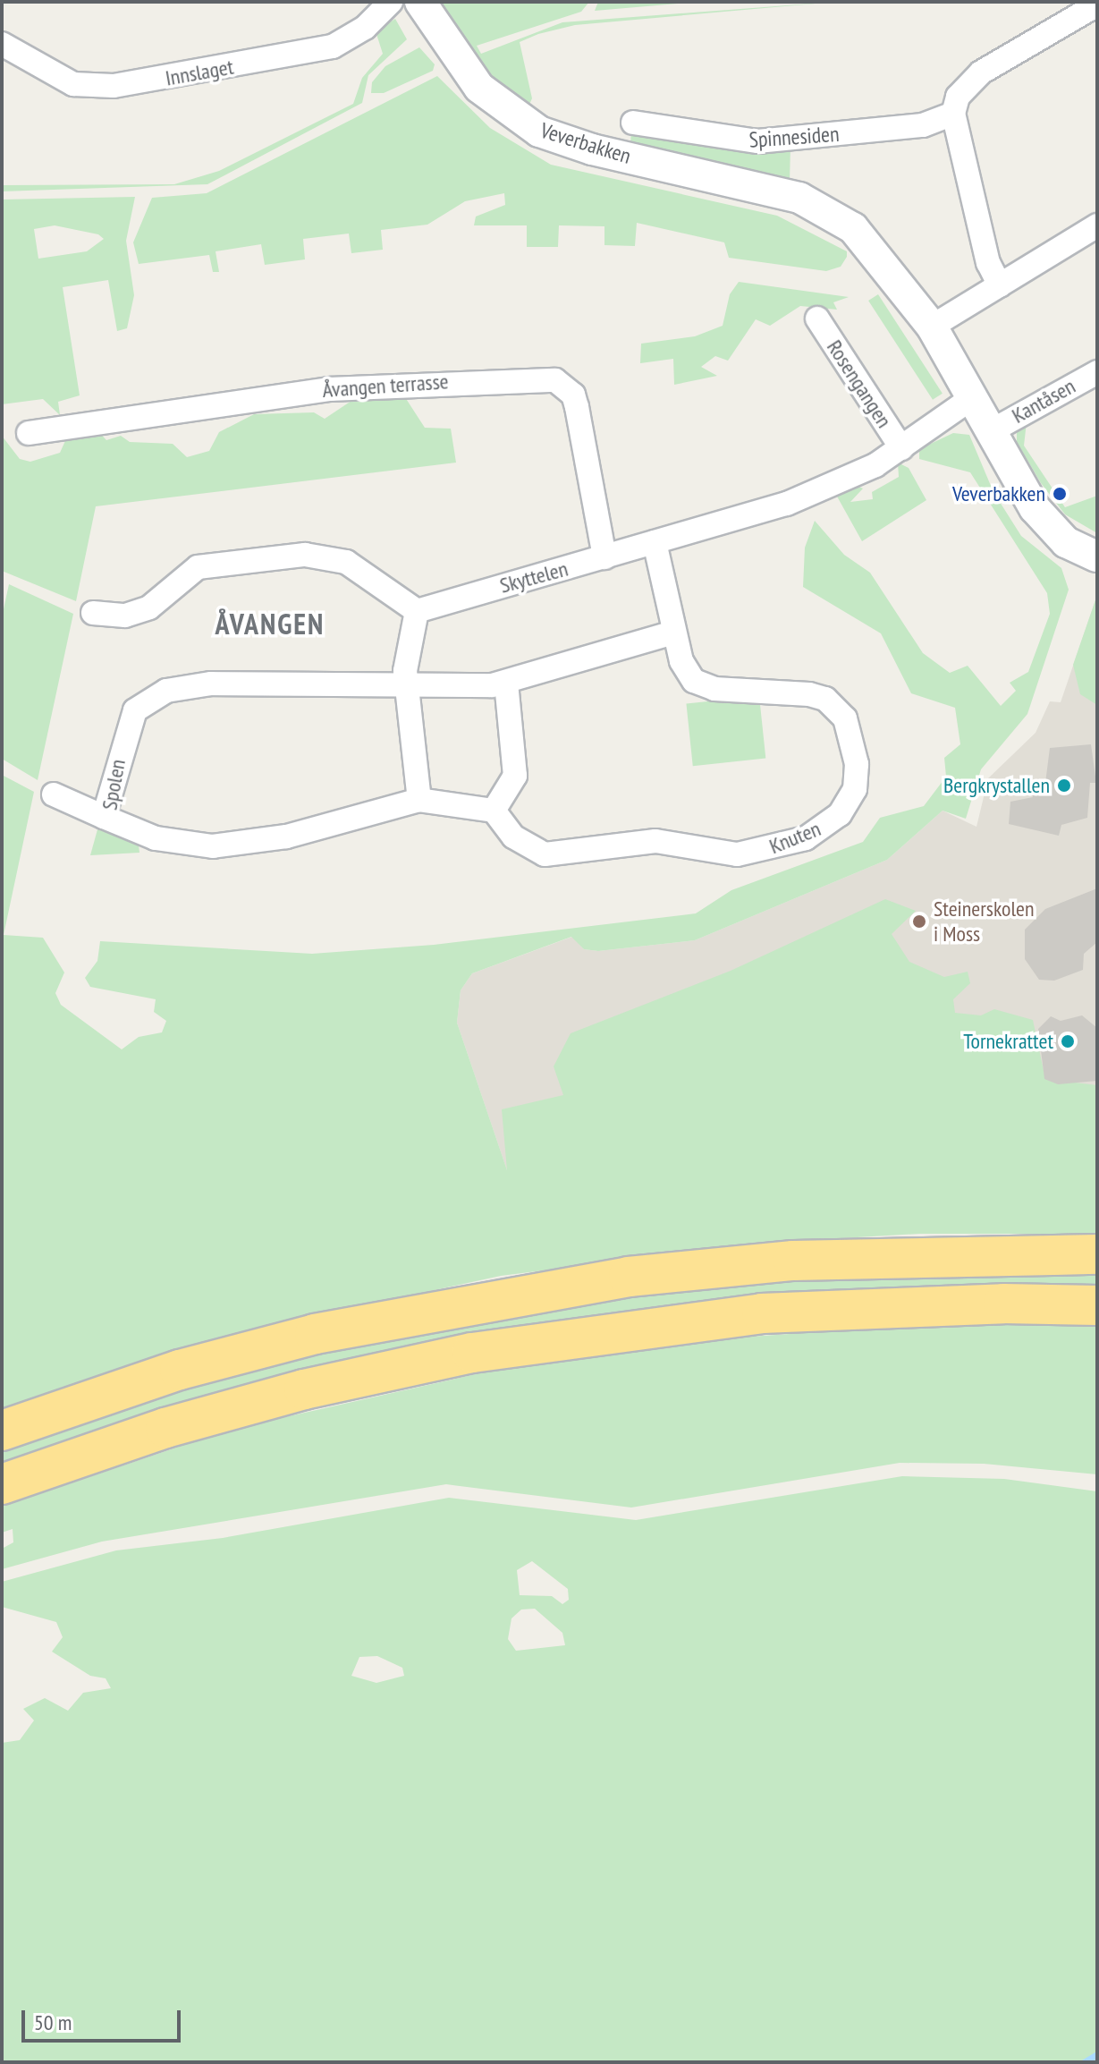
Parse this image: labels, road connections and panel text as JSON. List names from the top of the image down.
{
  "streets": {
    "street": [
      "Innslaget",
      "Spinnesiden",
      "Veverbakken",
      "Rosengangen",
      "Åvangen terrasse",
      "Kantåsen",
      "Skyttelen",
      "Spolen",
      "Knuten"
    ]
  },
  "crossings": [
    ["Veverbakken", "Kantåsen"],
    ["Veverbakken", "Skyttelen"],
    ["Rosengangen", "Skyttelen"],
    ["Åvangen terrasse", "Skyttelen"],
    ["Skyttelen", "Knuten"]
  ],
  "districts": ["ÅVANGEN"],
  "places": [
    "Veverbakken",
    "Bergkrystallen",
    "Steinerskolen i Moss",
    "Tornekrattet"
  ],
  "scale_bar": "50 m"
}
